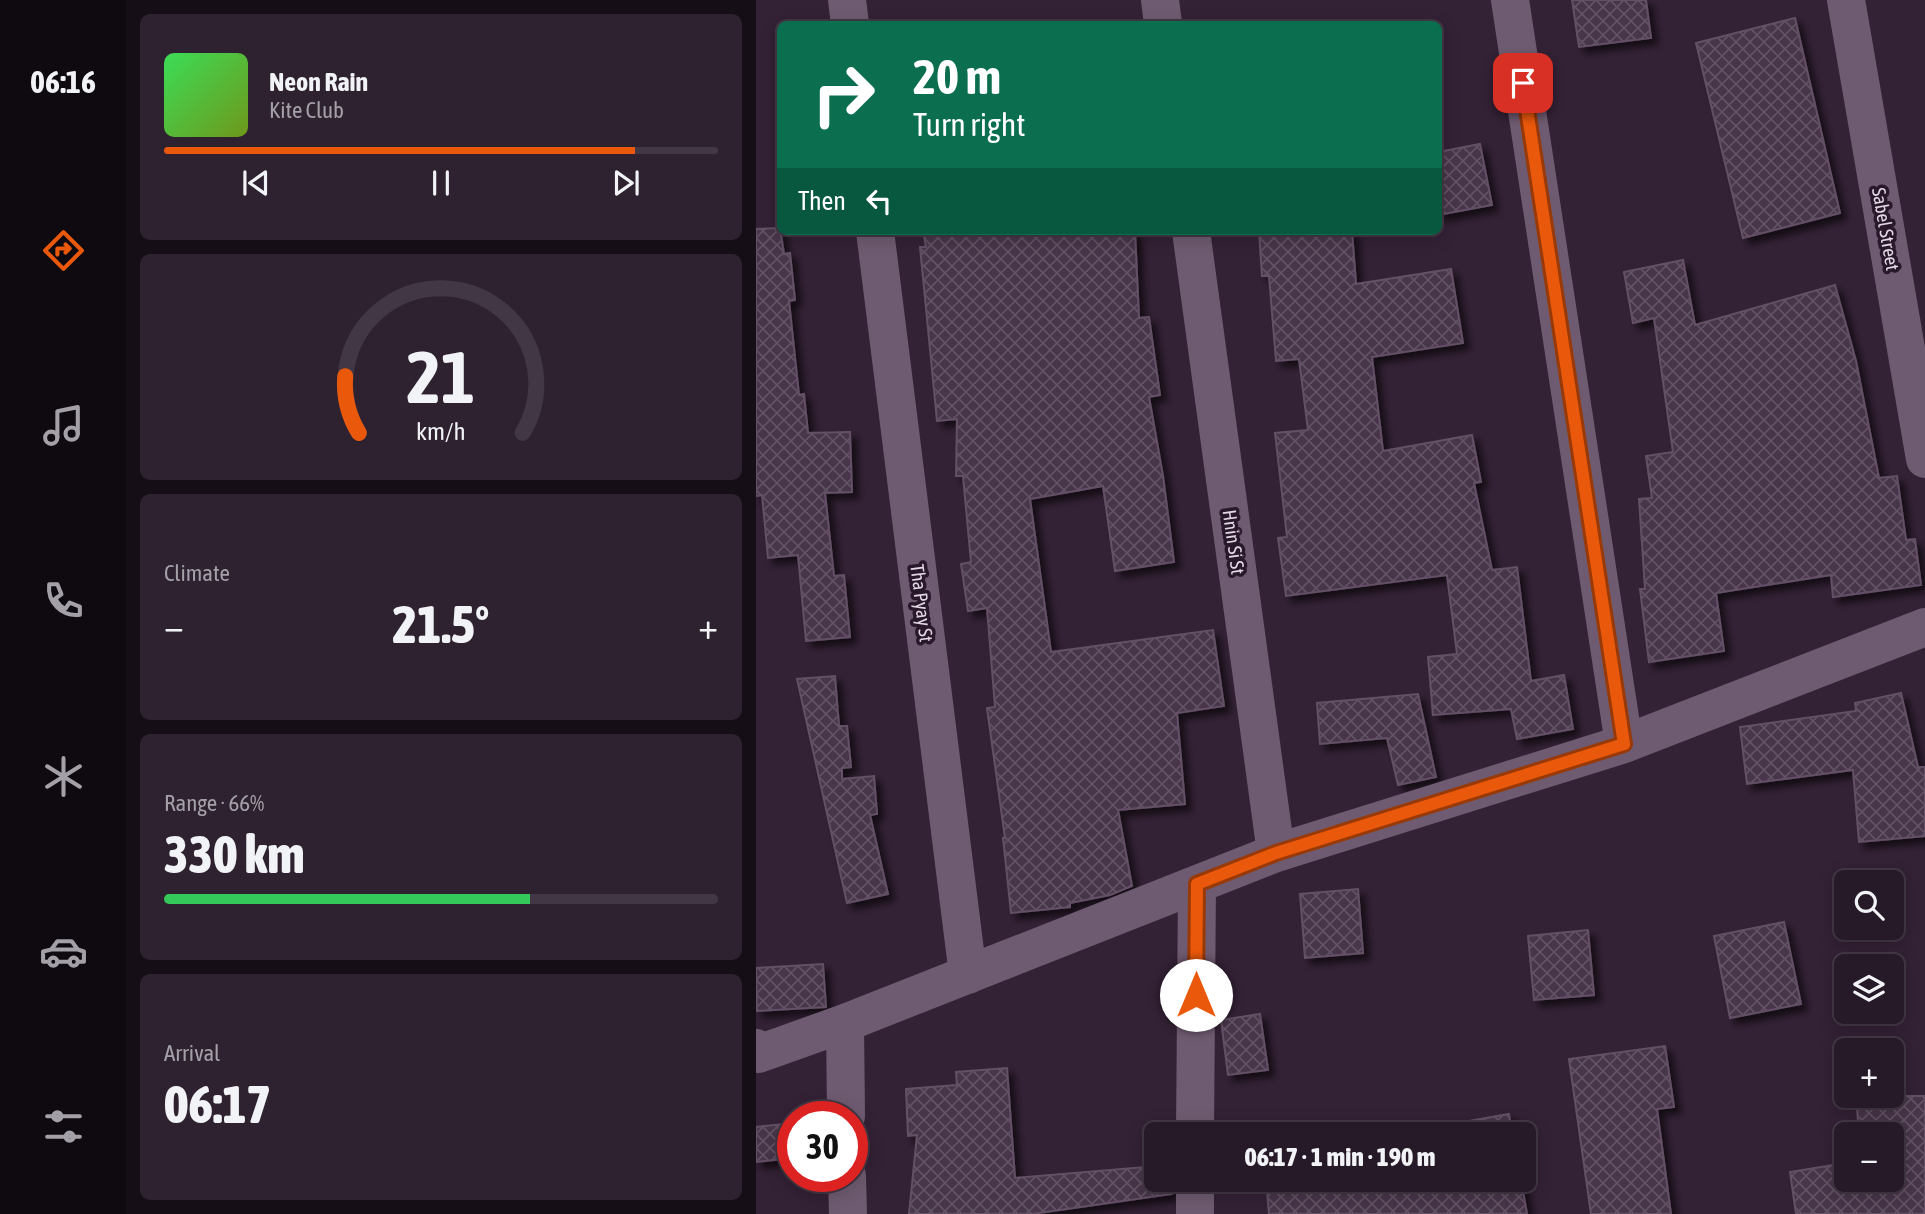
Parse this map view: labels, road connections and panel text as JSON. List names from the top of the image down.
{
  "streets": {
    "street": ["Sabel Street", "Hnin Si St", "Tha Pyay St"]
  },
  "page": {
    "tabs": "06:16",
    "turn": ["20 m", "Turn right"],
    "song": ["Neon Rain", "Kite Club"],
    "then": "Then",
    "tile": [
      "Climate",
      ["Range · 66%", "330 km"],
      ["Arrival", "06:17"]
    ],
    "heat": ["−", "21.5°", "+"],
    "map_buttons": ["+", "−"],
    "limit": "30",
    "trip": "06:17 · 1 min · 190 m",
    "gauge": ["21", "km/h"]
  }
}
